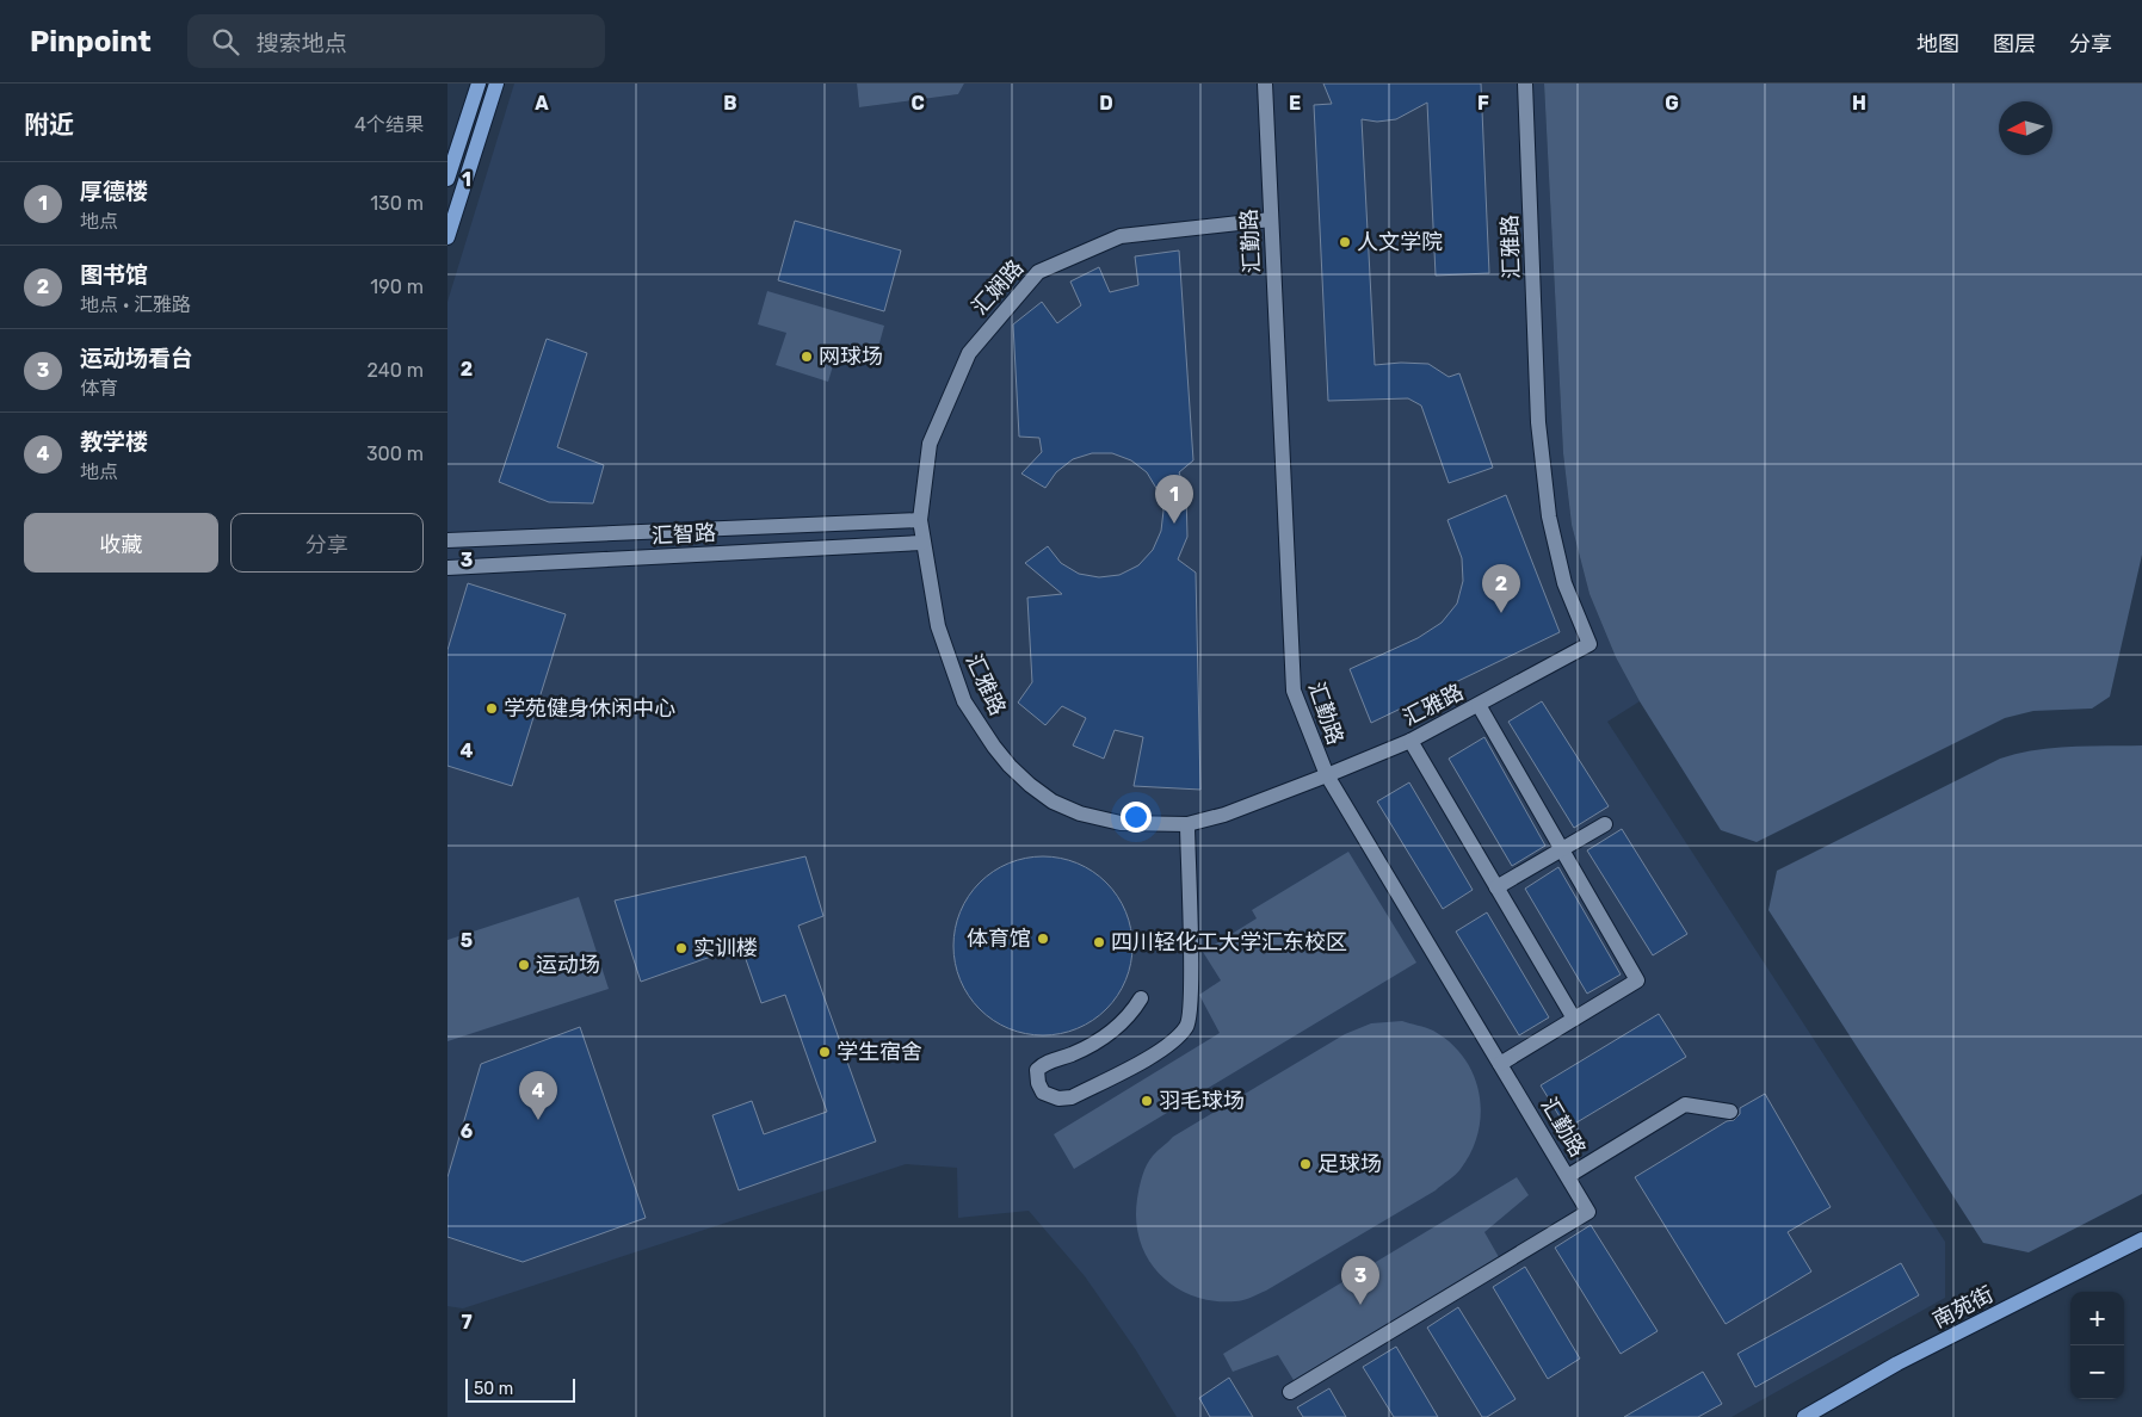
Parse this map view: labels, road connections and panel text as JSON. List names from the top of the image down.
{
  "streets": {
    "main road": ["南苑街"],
    "street": [
      "汇勤路",
      "汇雅路",
      "汇娴路",
      "汇智路"
    ]
  },
  "crossings": [
    ["汇勤路", "汇雅路"],
    ["汇勤路", "汇娴路"],
    ["汇雅路", "汇娴路"],
    ["汇雅路", "汇智路"],
    ["汇娴路", "汇智路"]
  ],
  "places": [
    "人文学院",
    "网球场",
    "学苑健身休闲中心",
    "体育馆",
    "四川轻化工大学汇东校区",
    "实训楼",
    "运动场",
    "学生宿舍",
    "羽毛球场",
    "足球场"
  ],
  "scale_bar": "50 m",
  "north": "left",
  "page": {
    "header": "Pinpoint",
    "search": "搜索地点",
    "nav": ["地图", "图层", "分享"],
    "heading": ["附近", "4个结果"],
    "list": [
      {
        "mark": "1",
        "name": "厚德楼",
        "note": "地点",
        "value": "130 m"
      },
      {
        "mark": "2",
        "name": "图书馆",
        "note": "地点 · 汇雅路",
        "value": "190 m"
      },
      {
        "mark": "3",
        "name": "运动场看台",
        "note": "体育",
        "value": "240 m"
      },
      {
        "mark": "4",
        "name": "教学楼",
        "note": "地点",
        "value": "300 m"
      }
    ],
    "pins": [
      "1",
      "2",
      "4",
      "3"
    ],
    "buttons": ["收藏", "分享"],
    "map_buttons": ["+", "−"],
    "scale": "50 m"
  },
  "grid": {
    "columns": [
      "A",
      "B",
      "C",
      "D",
      "E",
      "F",
      "G",
      "H"
    ],
    "rows": [
      "1",
      "2",
      "3",
      "4",
      "5",
      "6",
      "7"
    ]
  }
}
